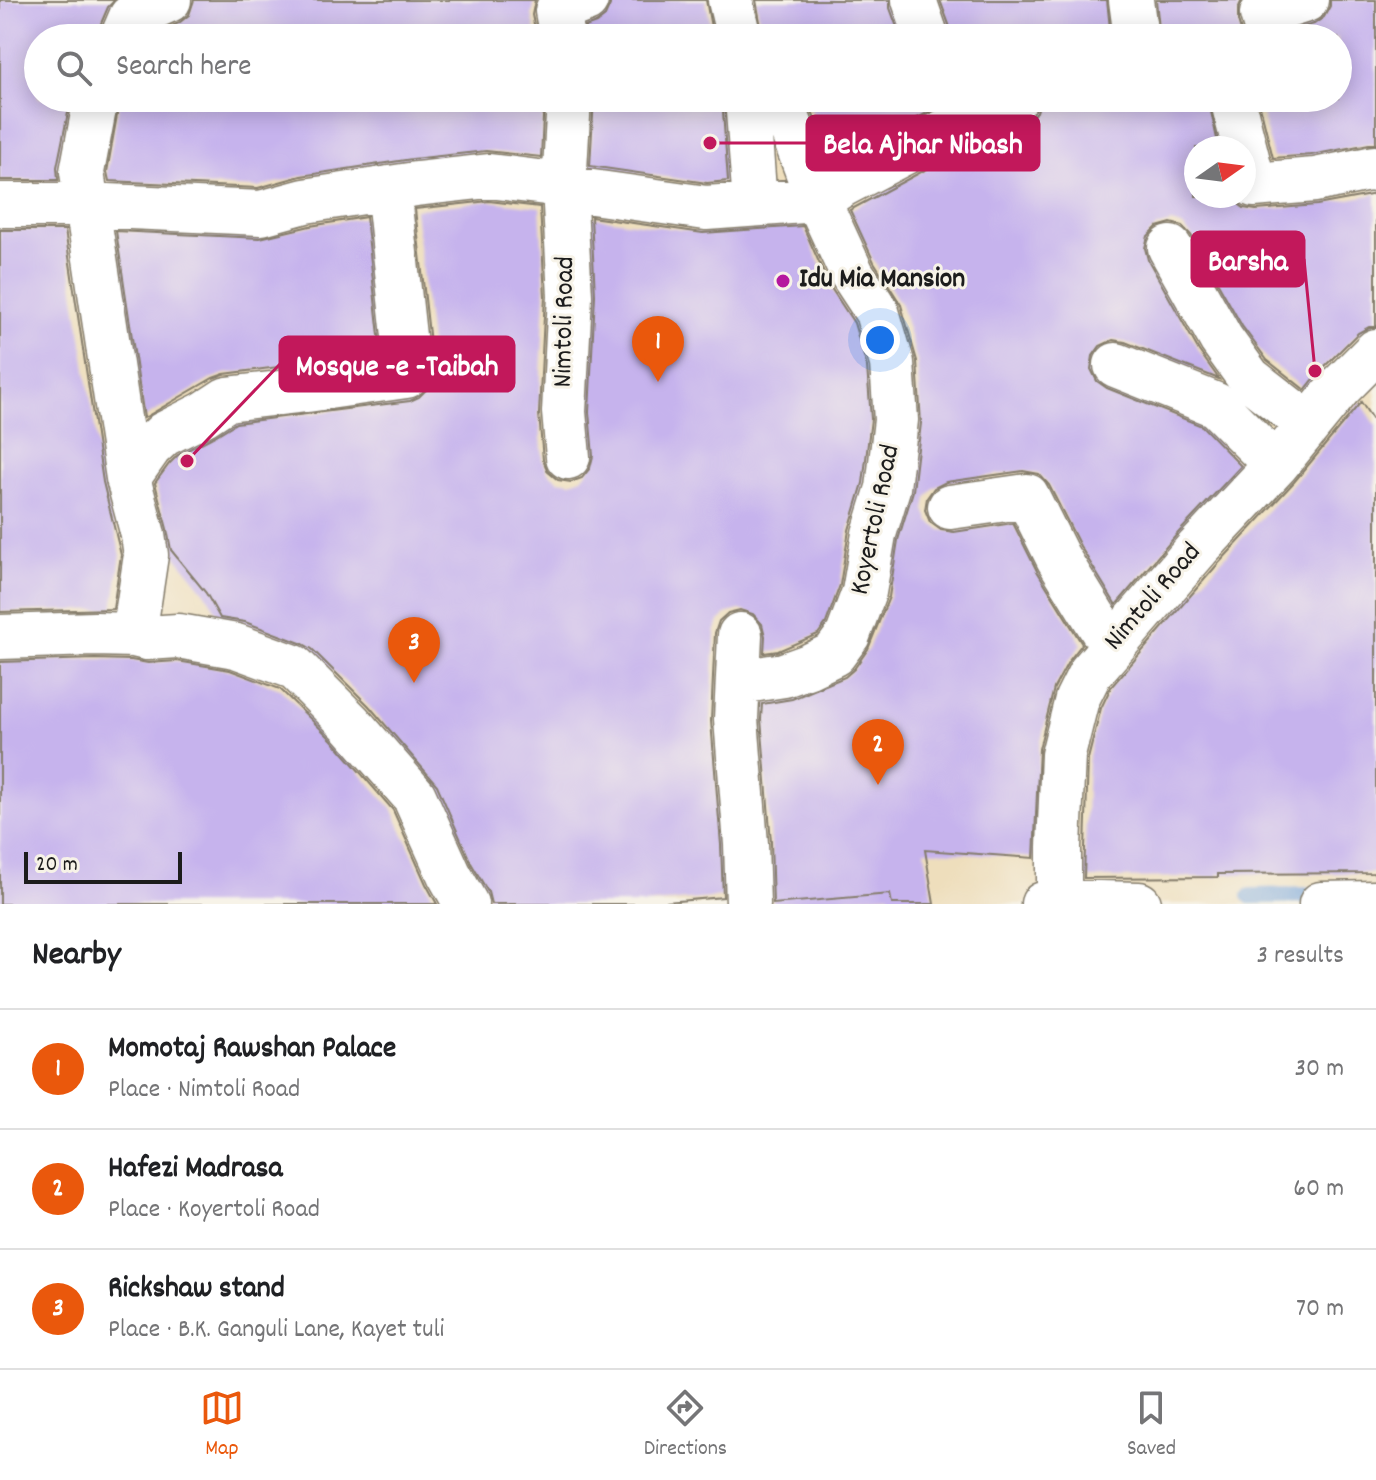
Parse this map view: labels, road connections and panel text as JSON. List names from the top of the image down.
{
  "streets": {
    "street": ["Nimtoli Road", "Koyertoli Road"]
  },
  "places": [
    "Bela Ajhar Nibash",
    "Idu Mia Mansion",
    "Barsha",
    "Mosque -e -Taibah"
  ],
  "scale_bar": "20 m",
  "north": "right",
  "page": {
    "search": "Search here",
    "pins": ["1", "3", "2"],
    "scale": "20 m",
    "heading": ["Nearby", "3 results"],
    "list": [
      {
        "mark": "1",
        "name": "Momotaj Rawshan Palace",
        "note": "Place · Nimtoli Road",
        "value": "30 m"
      },
      {
        "mark": "2",
        "name": "Hafezi Madrasa",
        "note": "Place · Koyertoli Road",
        "value": "60 m"
      },
      {
        "mark": "3",
        "name": "Rickshaw stand",
        "note": "Place · B.K. Ganguli Lane, Kayet tuli",
        "value": "70 m"
      }
    ],
    "nav": ["Map", "Directions", "Saved"]
  }
}
